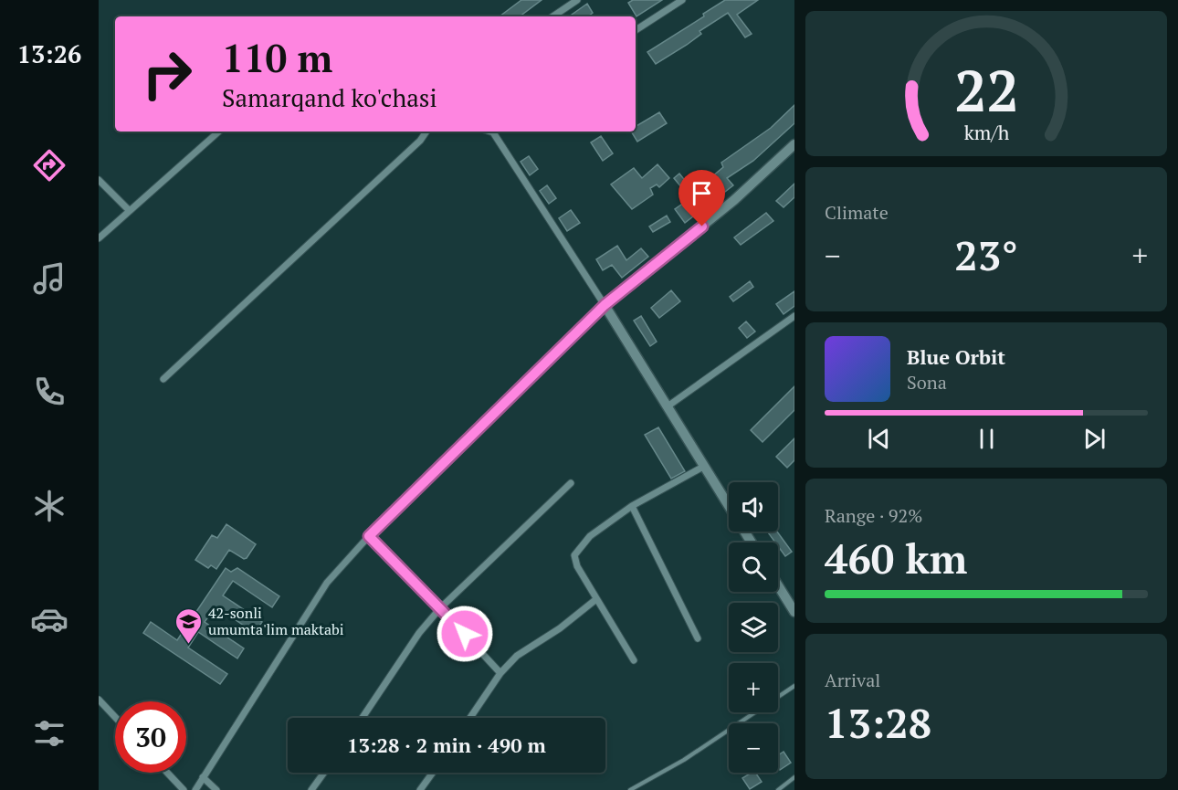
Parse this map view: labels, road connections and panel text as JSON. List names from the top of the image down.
{
  "places": {
    "school or university": ["42-sonli umumta'lim maktabi"]
  },
  "page": {
    "tabs": "13:26",
    "turn": ["110 m", "Samarqand ko'chasi"],
    "tile": [
      "Climate",
      ["Range · 92%", "460 km"],
      ["Arrival", "13:28"]
    ],
    "heat": ["−", "23°", "+"],
    "song": ["Blue Orbit", "Sona"],
    "map_buttons": ["+", "−"],
    "limit": "30",
    "trip": "13:28 · 2 min · 490 m",
    "gauge": ["22", "km/h"]
  }
}
